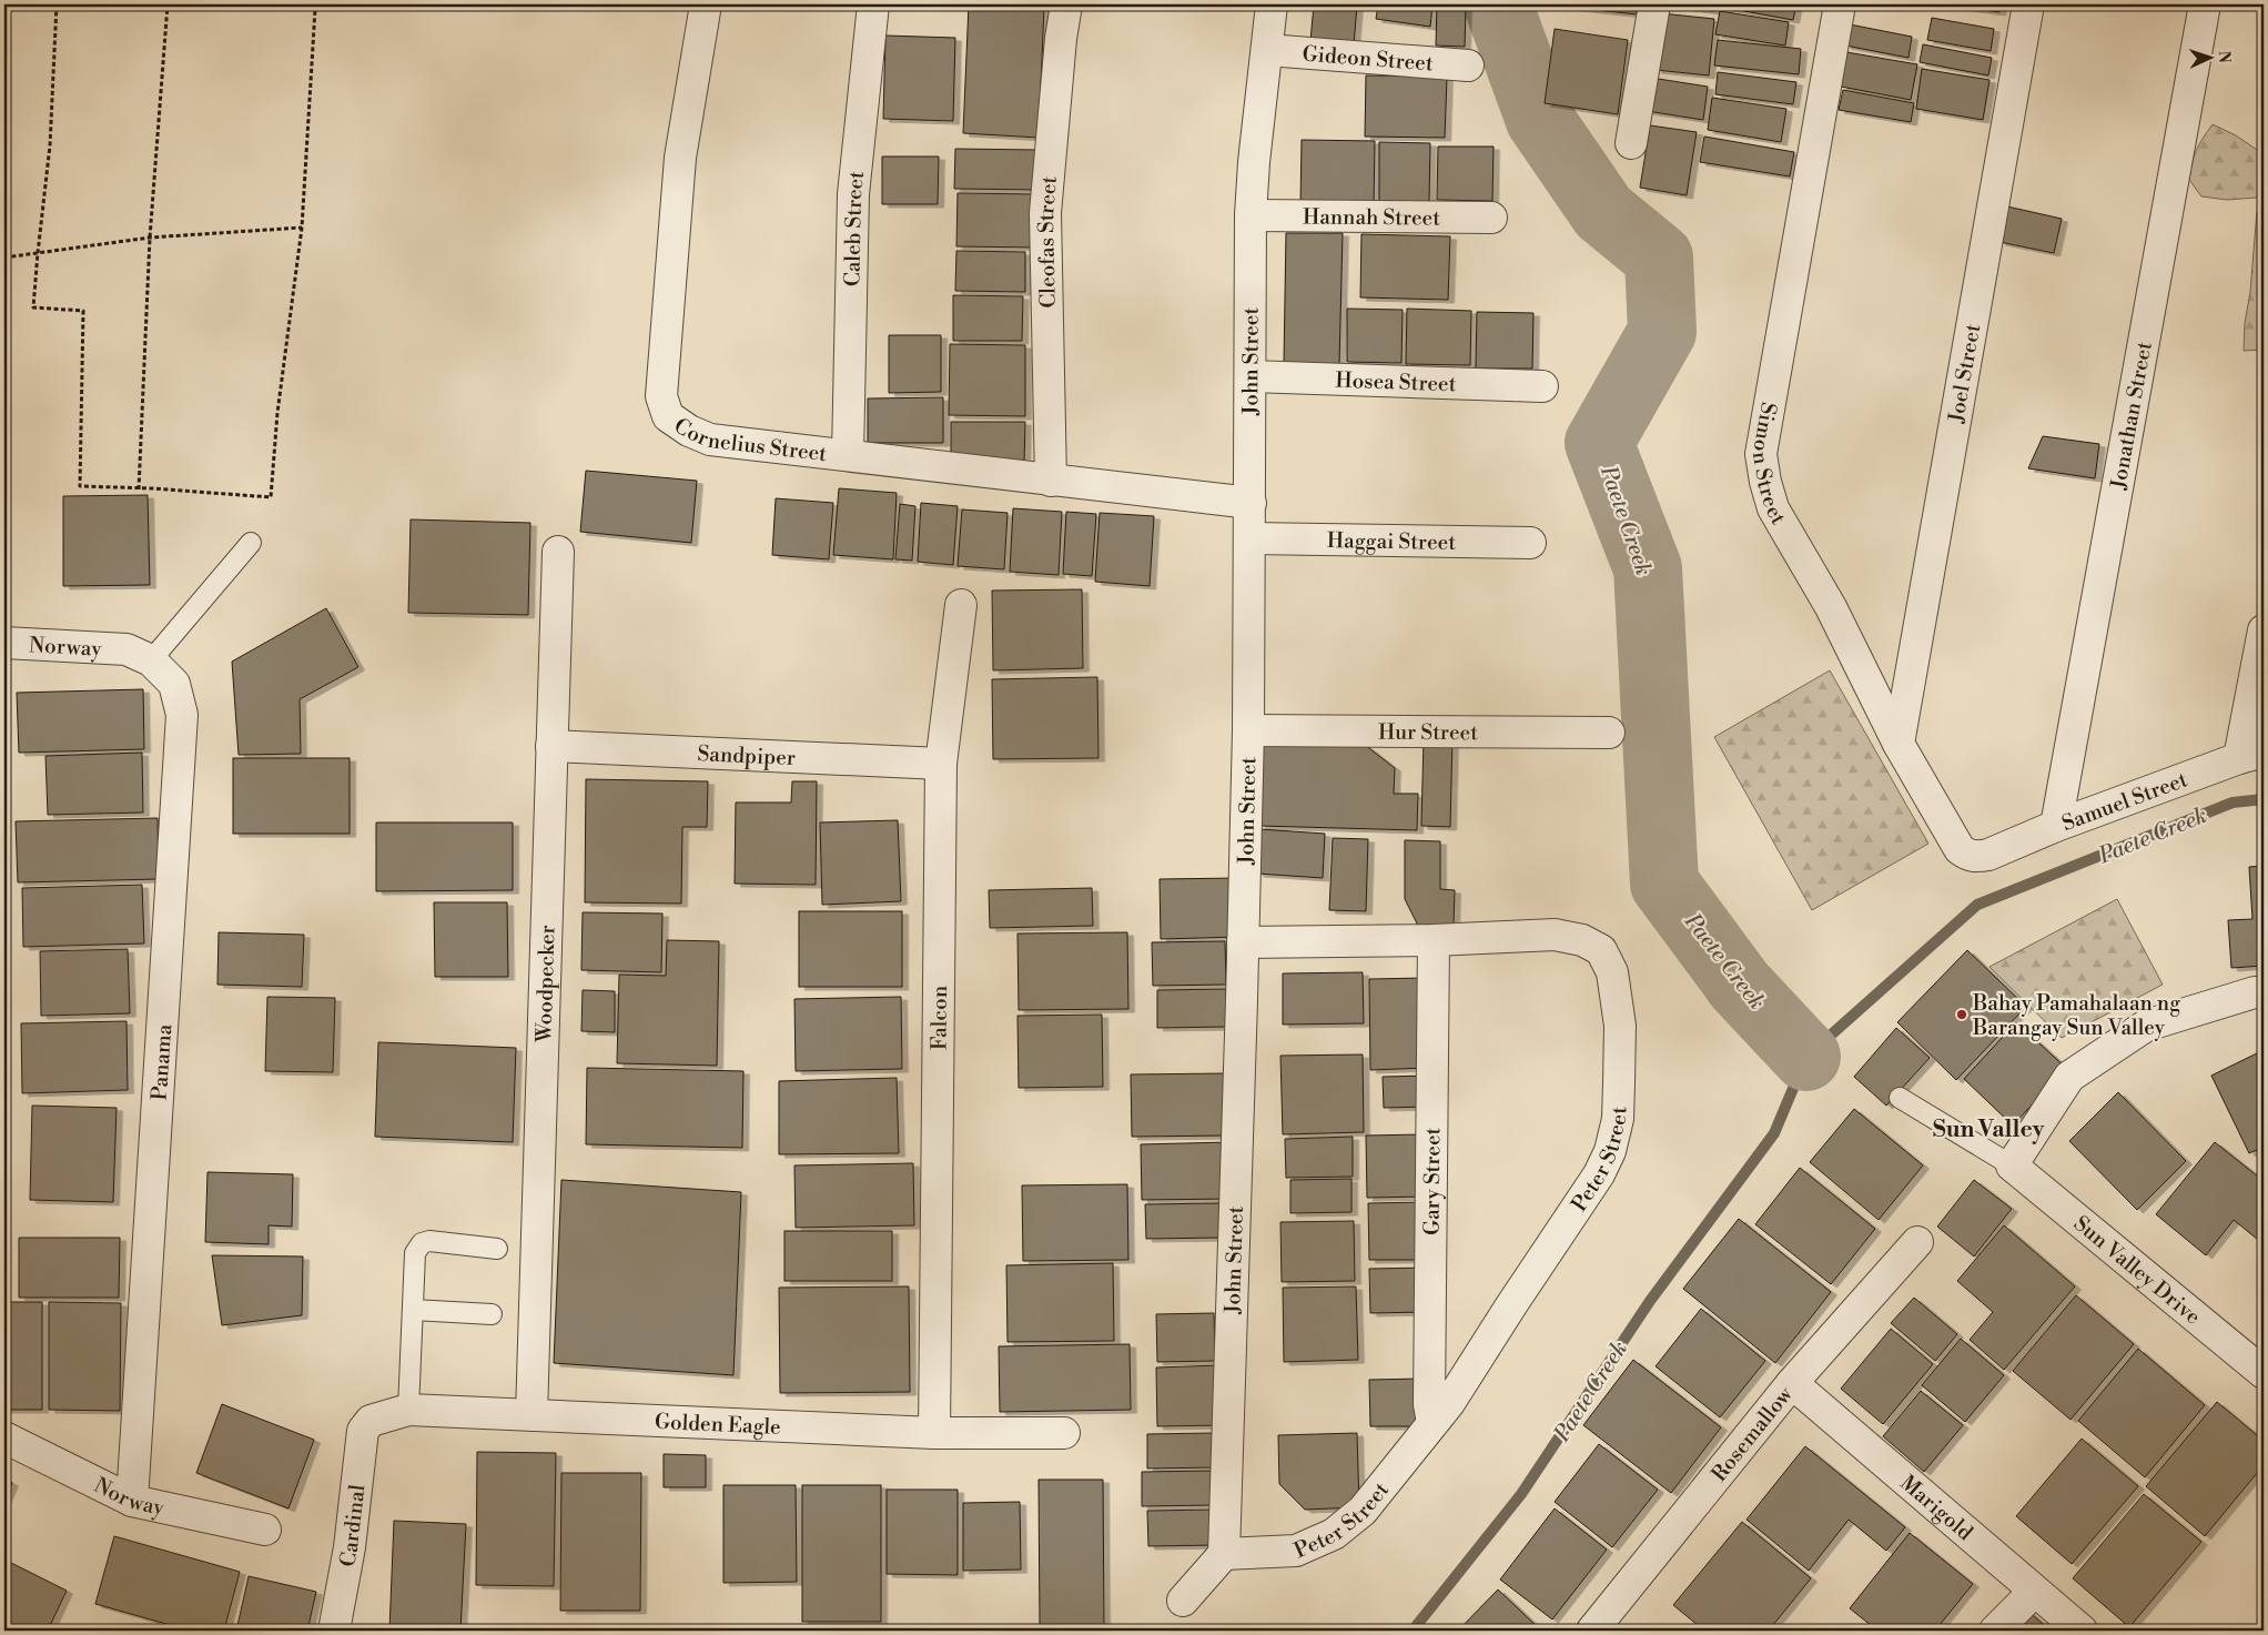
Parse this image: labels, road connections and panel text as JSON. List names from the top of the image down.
{
  "streets": {
    "street": [
      "Gideon Street",
      "Hannah Street",
      "Caleb Street",
      "Cleofas Street",
      "John Street",
      "Joel Street",
      "Hosea Street",
      "Jonathan Street",
      "Cornelius Street",
      "Simon Street",
      "Haggai Street",
      "Norway",
      "Hur Street",
      "Sandpiper",
      "Samuel Street",
      "Woodpecker",
      "Falcon",
      "Panama",
      "Peter Street",
      "Gary Street",
      "Sun Valley Drive",
      "Golden Eagle",
      "Rosemallow",
      "Marigold",
      "Cardinal"
    ]
  },
  "crossings": [
    ["Gideon Street", "John Street"],
    ["Hannah Street", "John Street"],
    ["Caleb Street", "Cornelius Street"],
    ["Cleofas Street", "Cornelius Street"],
    ["John Street", "Hosea Street"],
    ["John Street", "Cornelius Street"],
    ["John Street", "Haggai Street"],
    ["John Street", "Hur Street"],
    ["John Street", "Peter Street"],
    ["Joel Street", "Simon Street"],
    ["Jonathan Street", "Samuel Street"],
    ["Simon Street", "Samuel Street"],
    ["Norway", "Panama"],
    ["Sandpiper", "Woodpecker"],
    ["Sandpiper", "Falcon"],
    ["Woodpecker", "Golden Eagle"],
    ["Falcon", "Golden Eagle"],
    ["Peter Street", "Gary Street"],
    ["Golden Eagle", "Cardinal"],
    ["Rosemallow", "Marigold"]
  ],
  "districts": ["Sun Valley"],
  "water": ["Paete Creek"],
  "places": ["Bahay Pamahalaan ng Barangay Sun Valley"],
  "north": "right"
}
